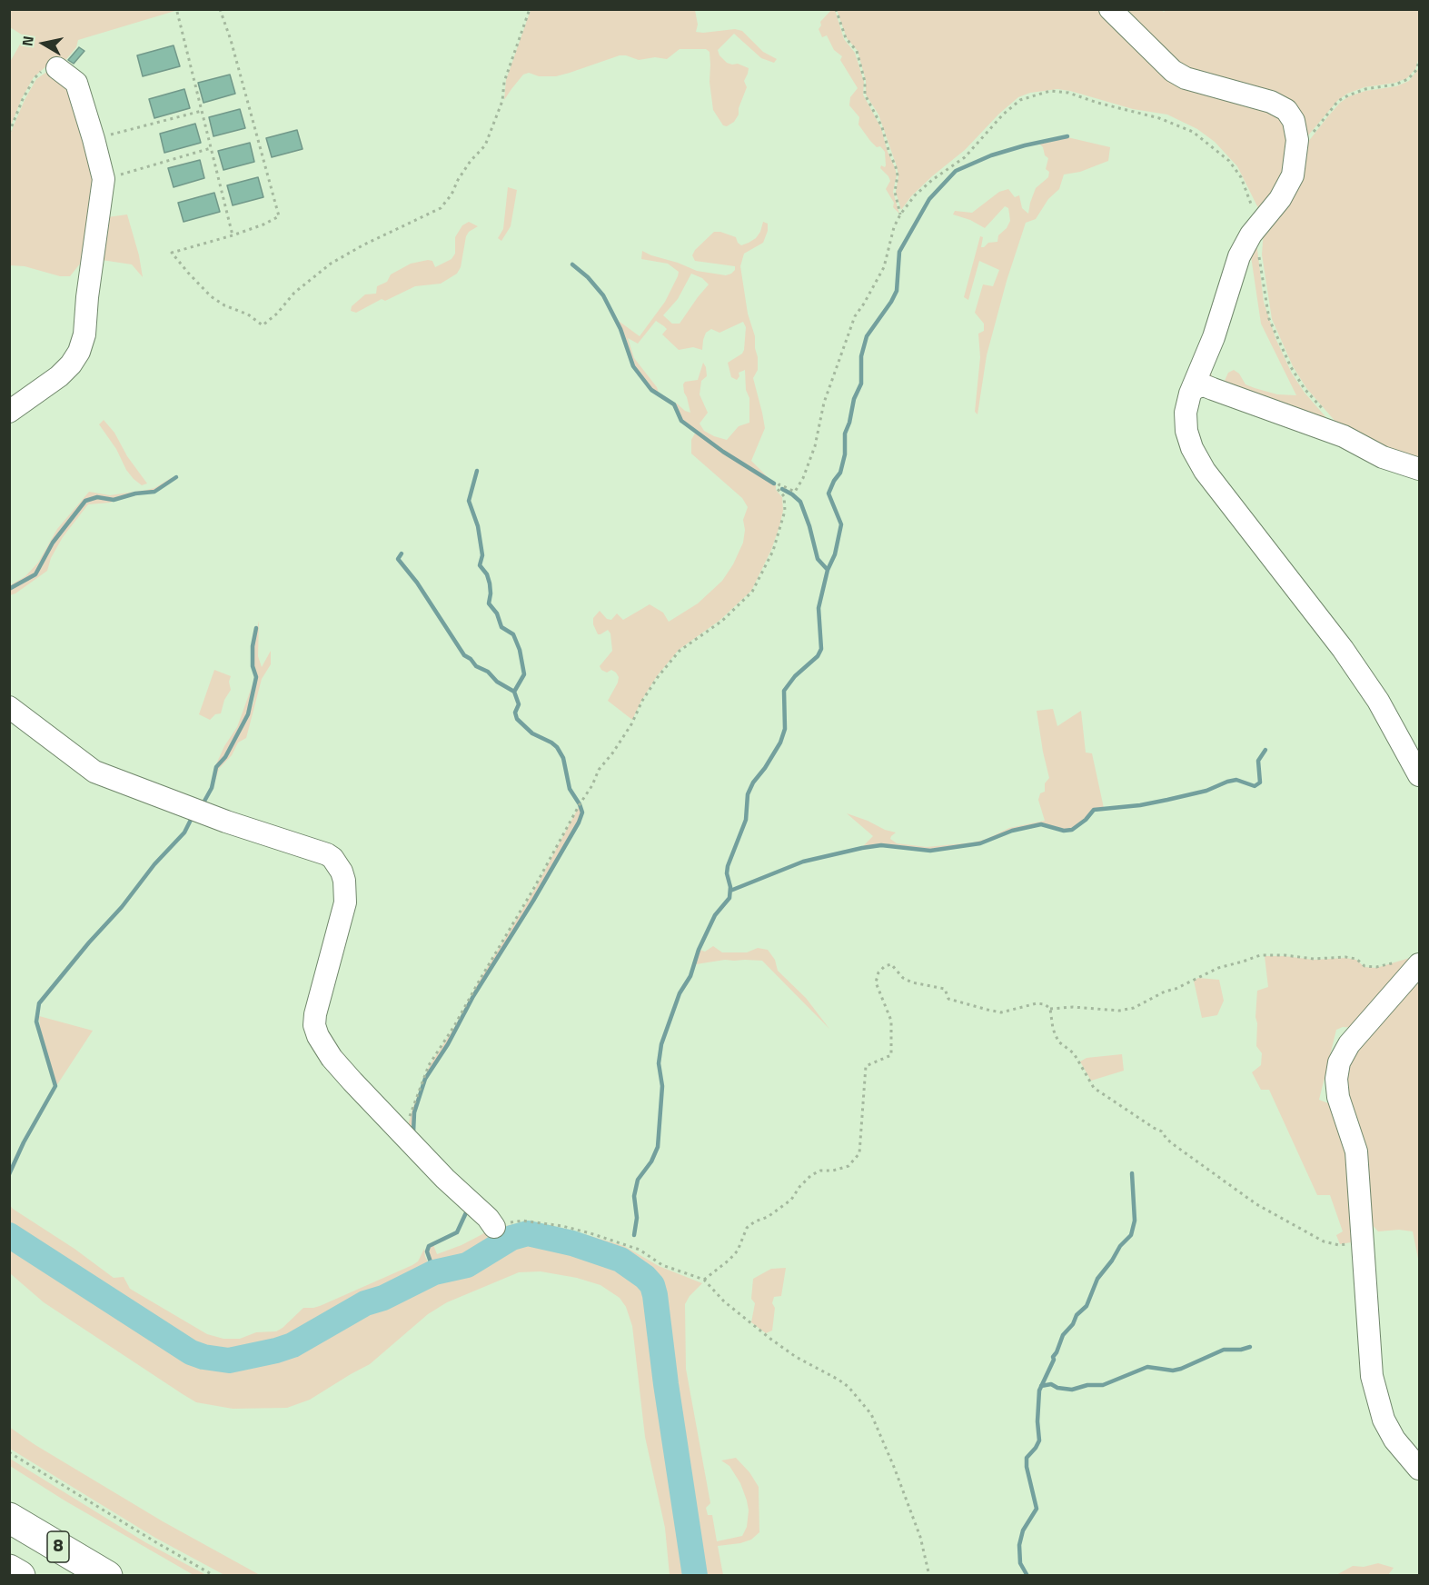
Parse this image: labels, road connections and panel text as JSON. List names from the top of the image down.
{
  "streets": {
    "highway": ["8"]
  },
  "north": "left"
}
